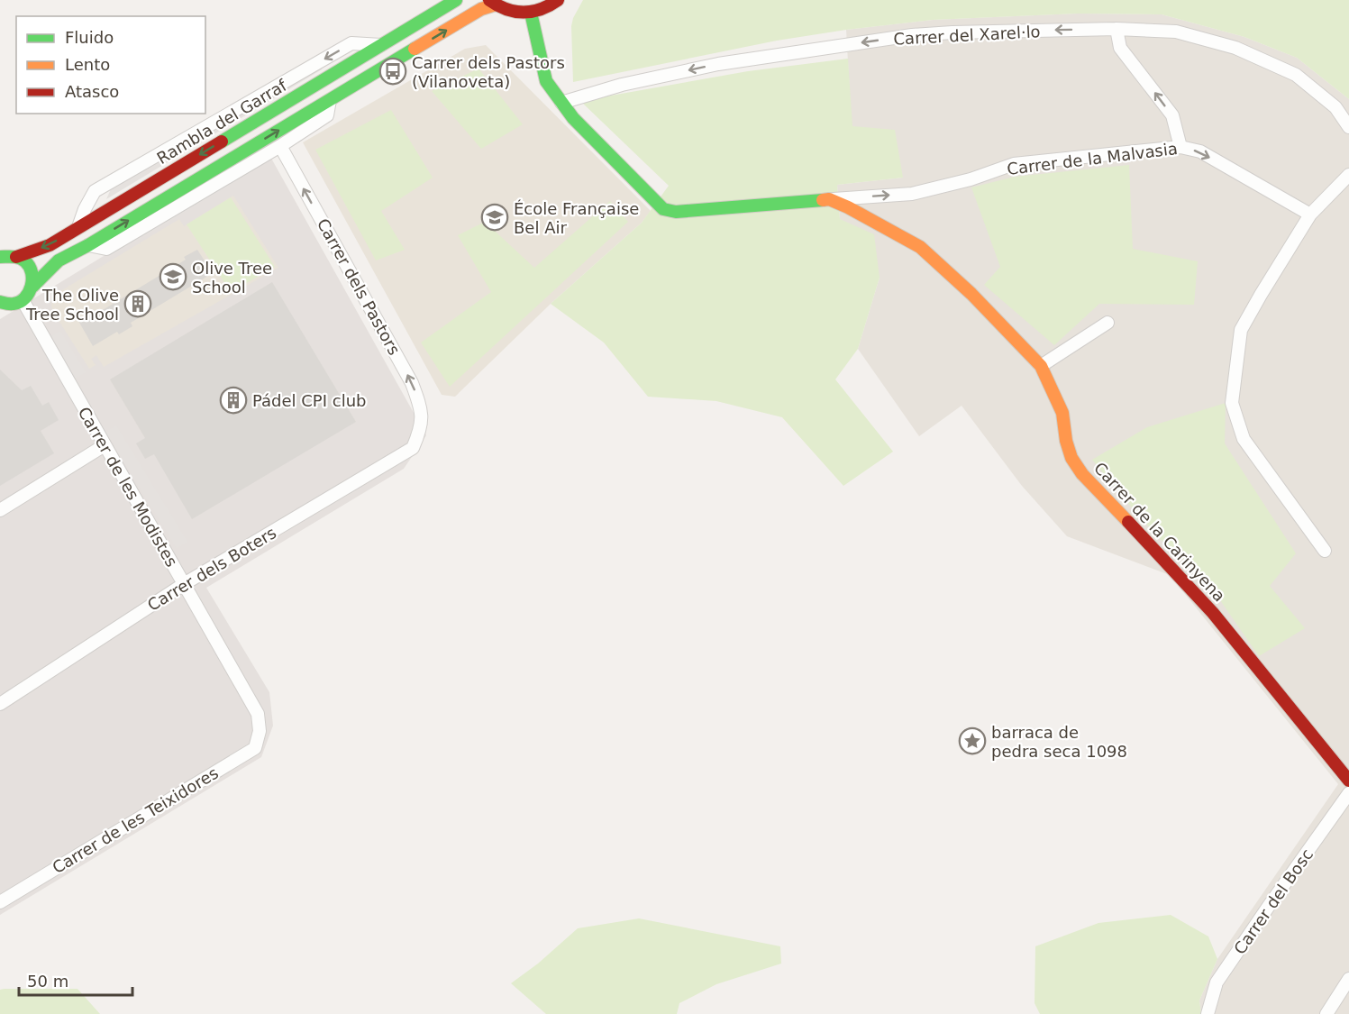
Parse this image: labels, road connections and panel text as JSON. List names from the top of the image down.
{
  "streets": {
    "street": [
      "Carrer del Xarel·lo",
      "Rambla del Garraf",
      "Carrer de la Malvasia",
      "Carrer dels Pastors",
      "Carrer de les Modistes",
      "Carrer de la Carinyena",
      "Carrer dels Boters",
      "Carrer de les Teixidores",
      "Carrer del Bosc"
    ]
  },
  "crossings": [
    ["Carrer del Xarel·lo", "Carrer de la Carinyena"],
    ["Carrer de la Malvasia", "Carrer de la Carinyena"],
    ["Carrer dels Pastors", "Carrer dels Boters"],
    ["Carrer de les Modistes", "Carrer dels Boters"],
    ["Carrer de les Modistes", "Carrer de les Teixidores"]
  ],
  "one_way": ["Carrer del Xarel·lo", "Carrer de la Malvasia", "Carrer dels Pastors"],
  "places": {
    "bus stop": ["Carrer dels Pastors (Vilanoveta)"],
    "school or university": ["École Française Bel Air", "Olive Tree School"],
    "building": ["The Olive Tree School", "Pádel CPI club"],
    "place": ["barraca de pedra seca 1098"]
  },
  "legend": ["Fluido", "Lento", "Atasco"],
  "scale_bar": "50 m"
}
